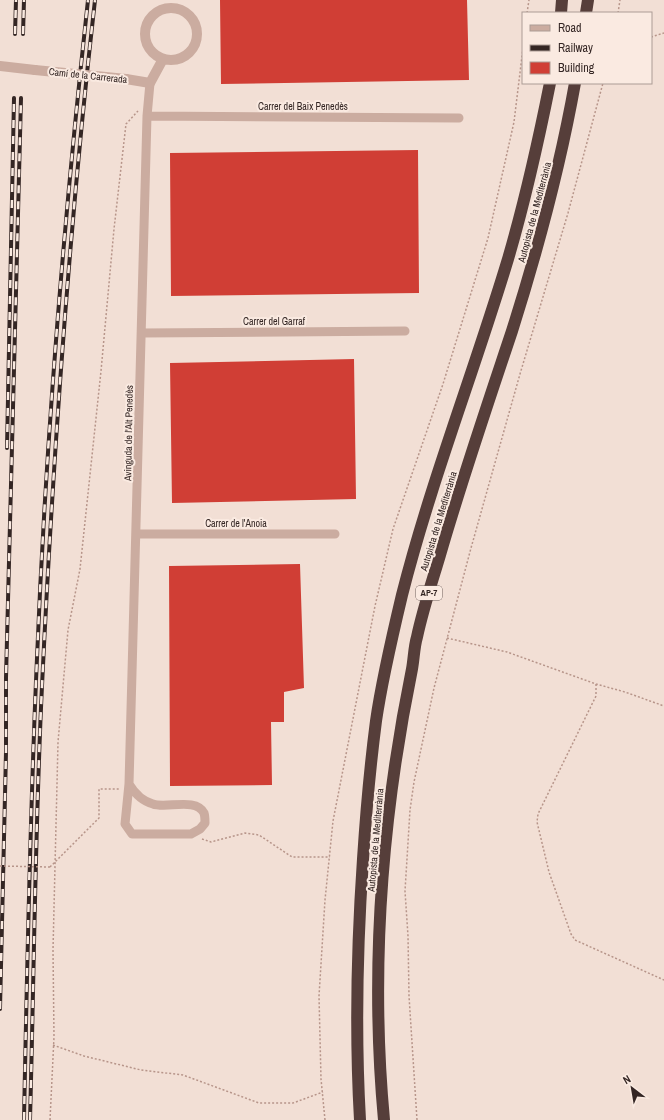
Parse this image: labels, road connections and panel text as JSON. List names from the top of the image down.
{
  "streets": {
    "highway": ["Autopista de la Mediterrània", "AP-7"],
    "street": [
      "Camí de la Carrerada",
      "Carrer del Baix Penedès",
      "Carrer del Garraf",
      "Avinguda de l'Alt Penedès",
      "Carrer de l'Anoia"
    ]
  },
  "crossings": [
    ["Camí de la Carrerada", "Avinguda de l'Alt Penedès"],
    ["Carrer del Baix Penedès", "Avinguda de l'Alt Penedès"],
    ["Carrer del Garraf", "Avinguda de l'Alt Penedès"],
    ["Avinguda de l'Alt Penedès", "Carrer de l'Anoia"]
  ],
  "legend": ["Road", "Railway", "Building"],
  "north": "top left"
}
